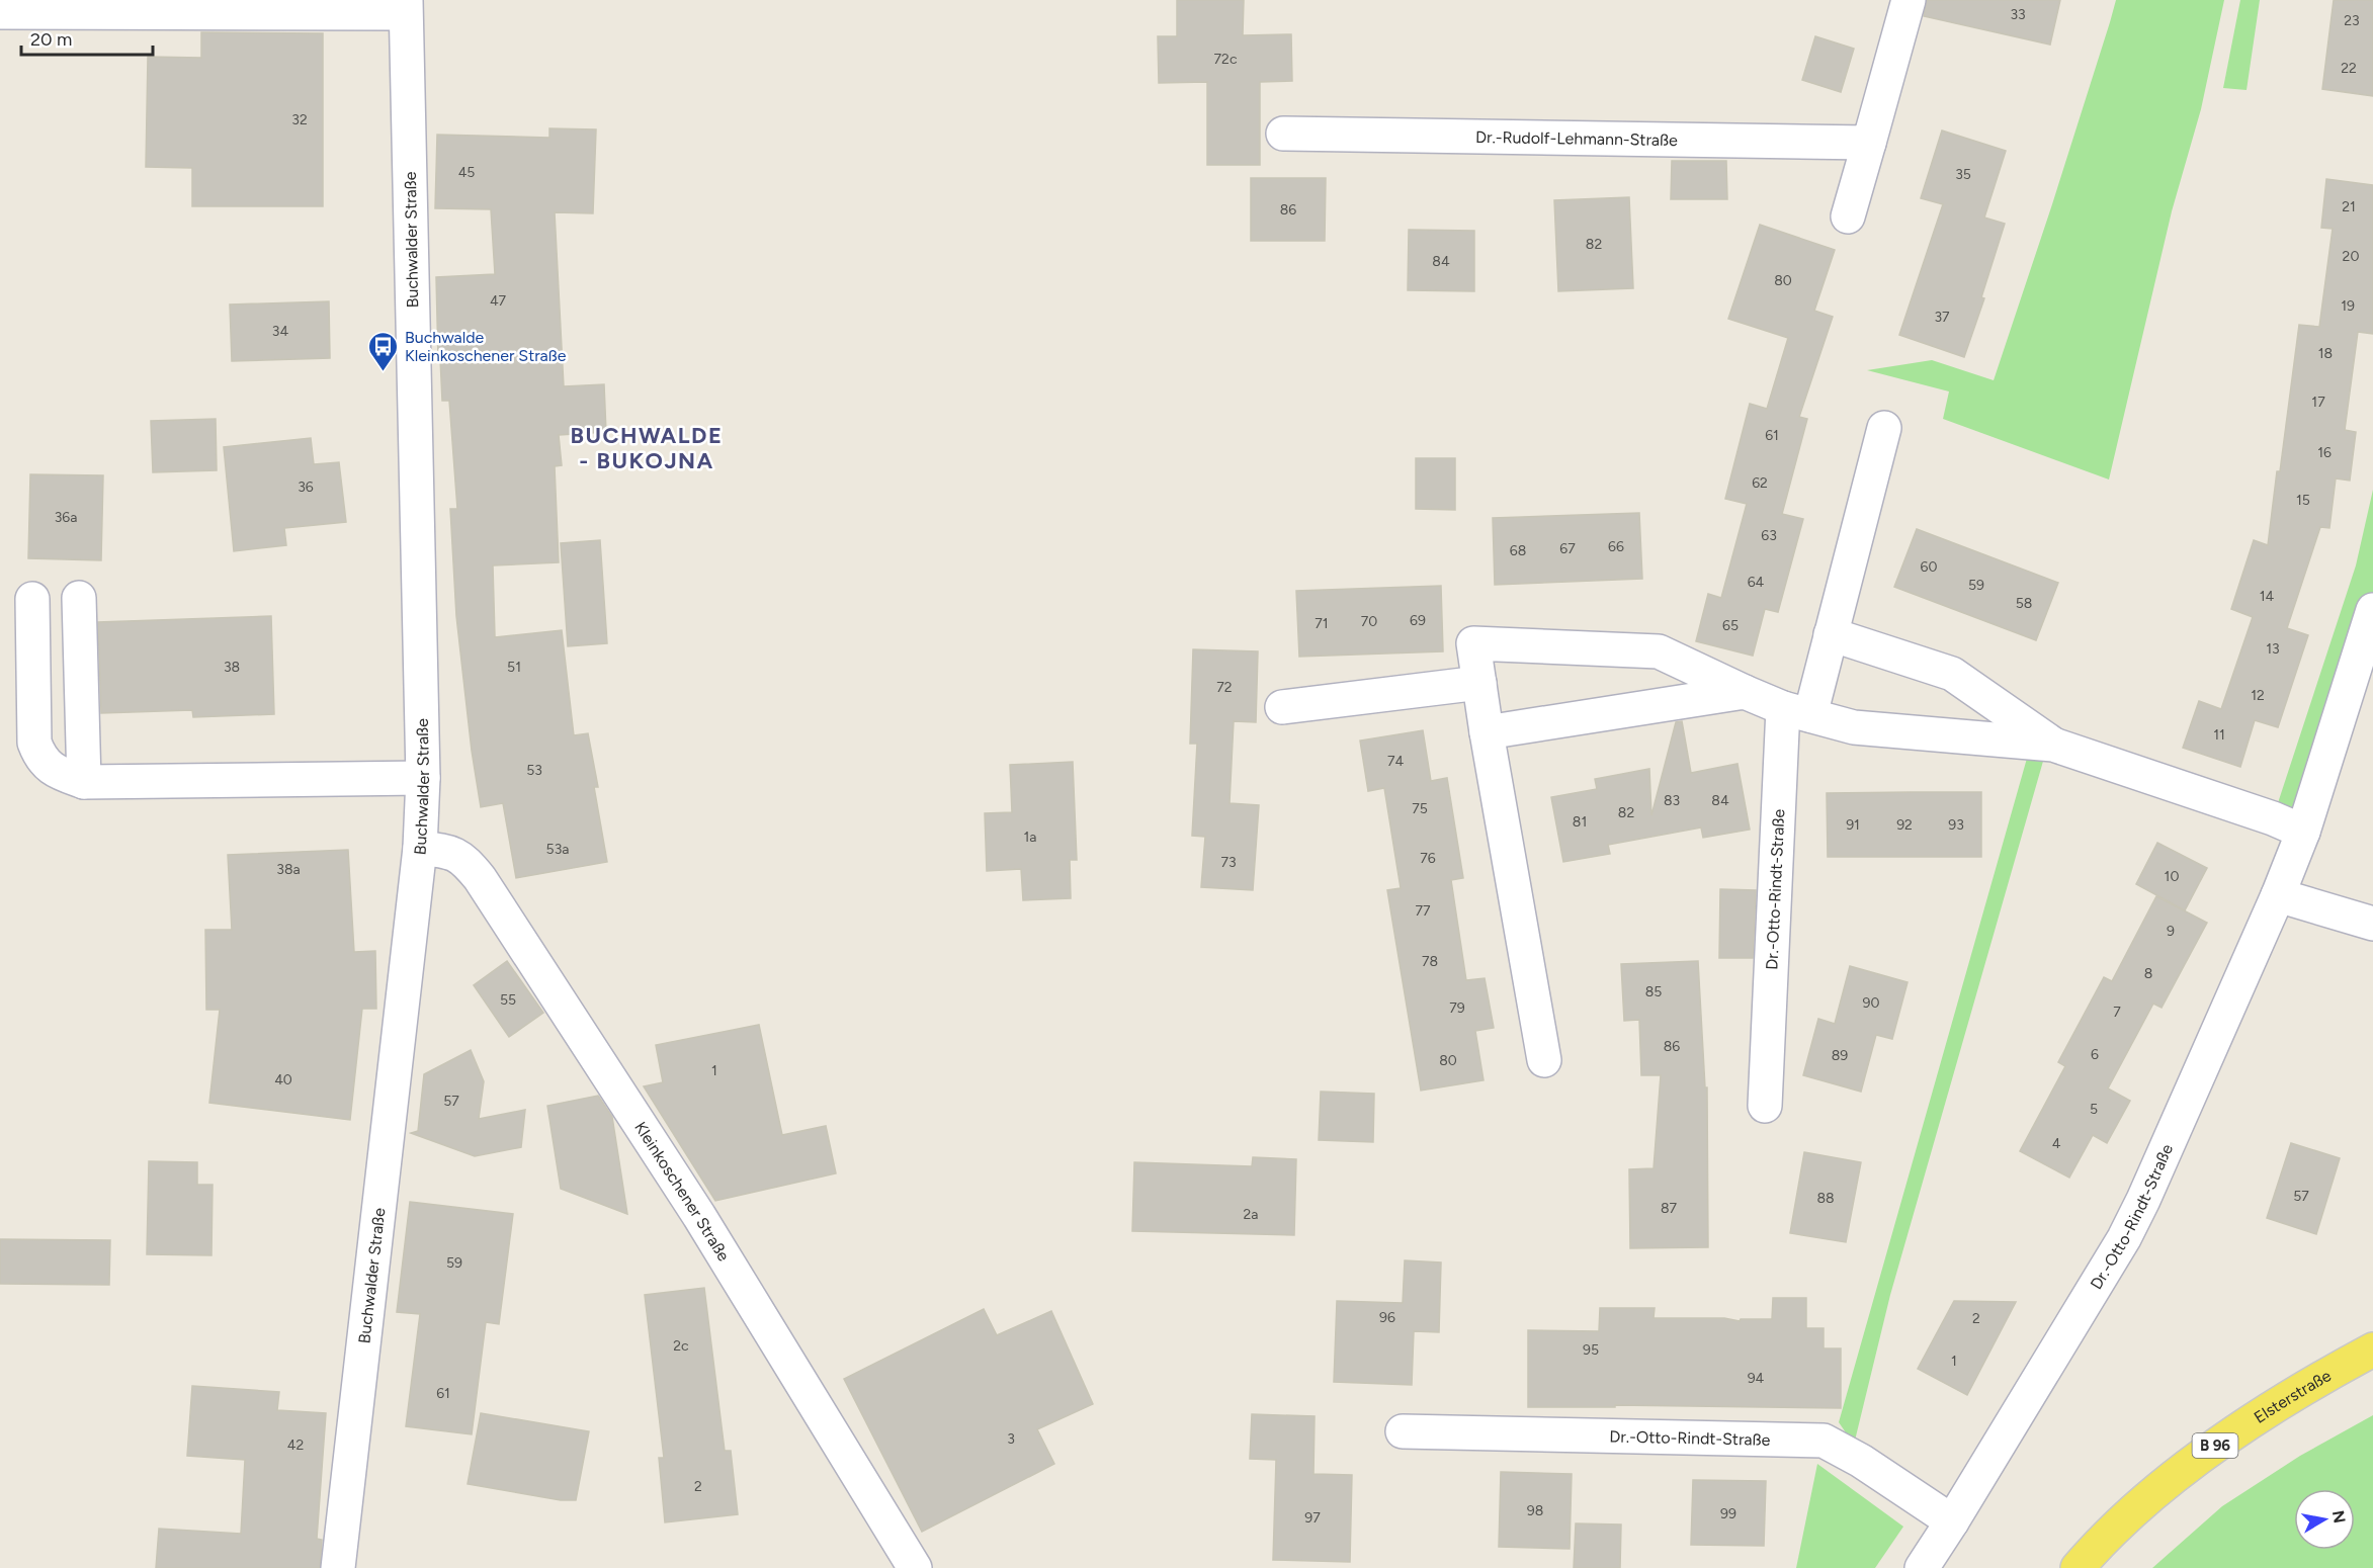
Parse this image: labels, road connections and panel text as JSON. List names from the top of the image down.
{
  "streets": {
    "main road": ["Elsterstraße", "B 96"],
    "street": [
      "Dr.-Rudolf-Lehmann-Straße",
      "Buchwalder Straße",
      "Dr.-Otto-Rindt-Straße",
      "Kleinkoschener Straße"
    ]
  },
  "crossings": [
    ["Buchwalder Straße", "Kleinkoschener Straße"]
  ],
  "districts": ["BUCHWALDE - BUKOJNA"],
  "places": {
    "bus stop": ["Buchwalde Kleinkoschener Straße"]
  },
  "house_numbers": [
    "33",
    "23",
    "72c",
    "22",
    "32",
    "45",
    "35",
    "21",
    "86",
    "82",
    "20",
    "84",
    "80",
    "47",
    "19",
    "37",
    "34",
    "18",
    "17",
    "61",
    "16",
    "62",
    "36",
    "15",
    "36a",
    "63",
    "66",
    "67",
    "68",
    "60",
    "64",
    "59",
    "14",
    "58",
    "69",
    "70",
    "71",
    "65",
    "13",
    "38",
    "51",
    "72",
    "12",
    "11",
    "74",
    "53",
    "83",
    "84",
    "75",
    "82",
    "81",
    "91",
    "92",
    "93",
    "1a",
    "53a",
    "76",
    "73",
    "38a",
    "10",
    "77",
    "9",
    "78",
    "8",
    "85",
    "55",
    "90",
    "79",
    "7",
    "86",
    "6",
    "89",
    "80",
    "1",
    "40",
    "57",
    "5",
    "4",
    "57",
    "88",
    "87",
    "2a",
    "59",
    "96",
    "2",
    "2c",
    "95",
    "1",
    "94",
    "61",
    "3",
    "42",
    "2",
    "98",
    "99",
    "97"
  ],
  "scale_bar": "20 m",
  "north": "right"
}
